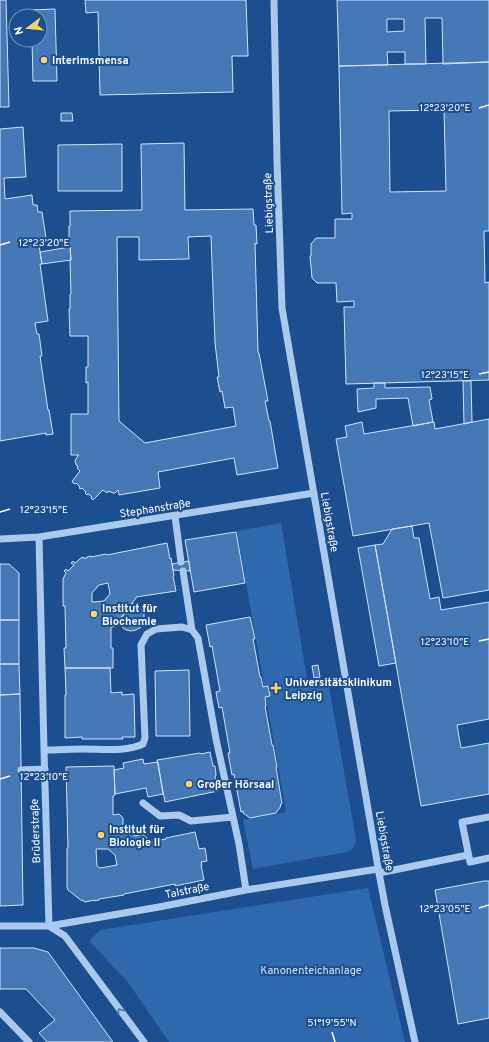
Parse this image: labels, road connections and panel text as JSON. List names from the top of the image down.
{
  "streets": {
    "street": [
      "Liebigstraße",
      "Stephanstraße",
      "Brüderstraße",
      "Talstraße"
    ]
  },
  "crossings": [
    ["Liebigstraße", "Stephanstraße"],
    ["Liebigstraße", "Talstraße"],
    ["Stephanstraße", "Brüderstraße"],
    ["Brüderstraße", "Talstraße"]
  ],
  "parks": ["Kanonenteichanlage"],
  "places": {
    "other": [
      "Interimsmensa",
      "Institut für Biochemie",
      "Großer Hörsaal",
      "Institut für Biologie II"
    ],
    "health": ["Universitätsklinikum Leipzig"]
  },
  "north": "left",
  "coordinates": [
    "12°23'20\"E",
    "12°23'15\"E",
    "12°23'10\"E",
    "12°23'05\"E",
    "51°19'55\"N"
  ]
}
